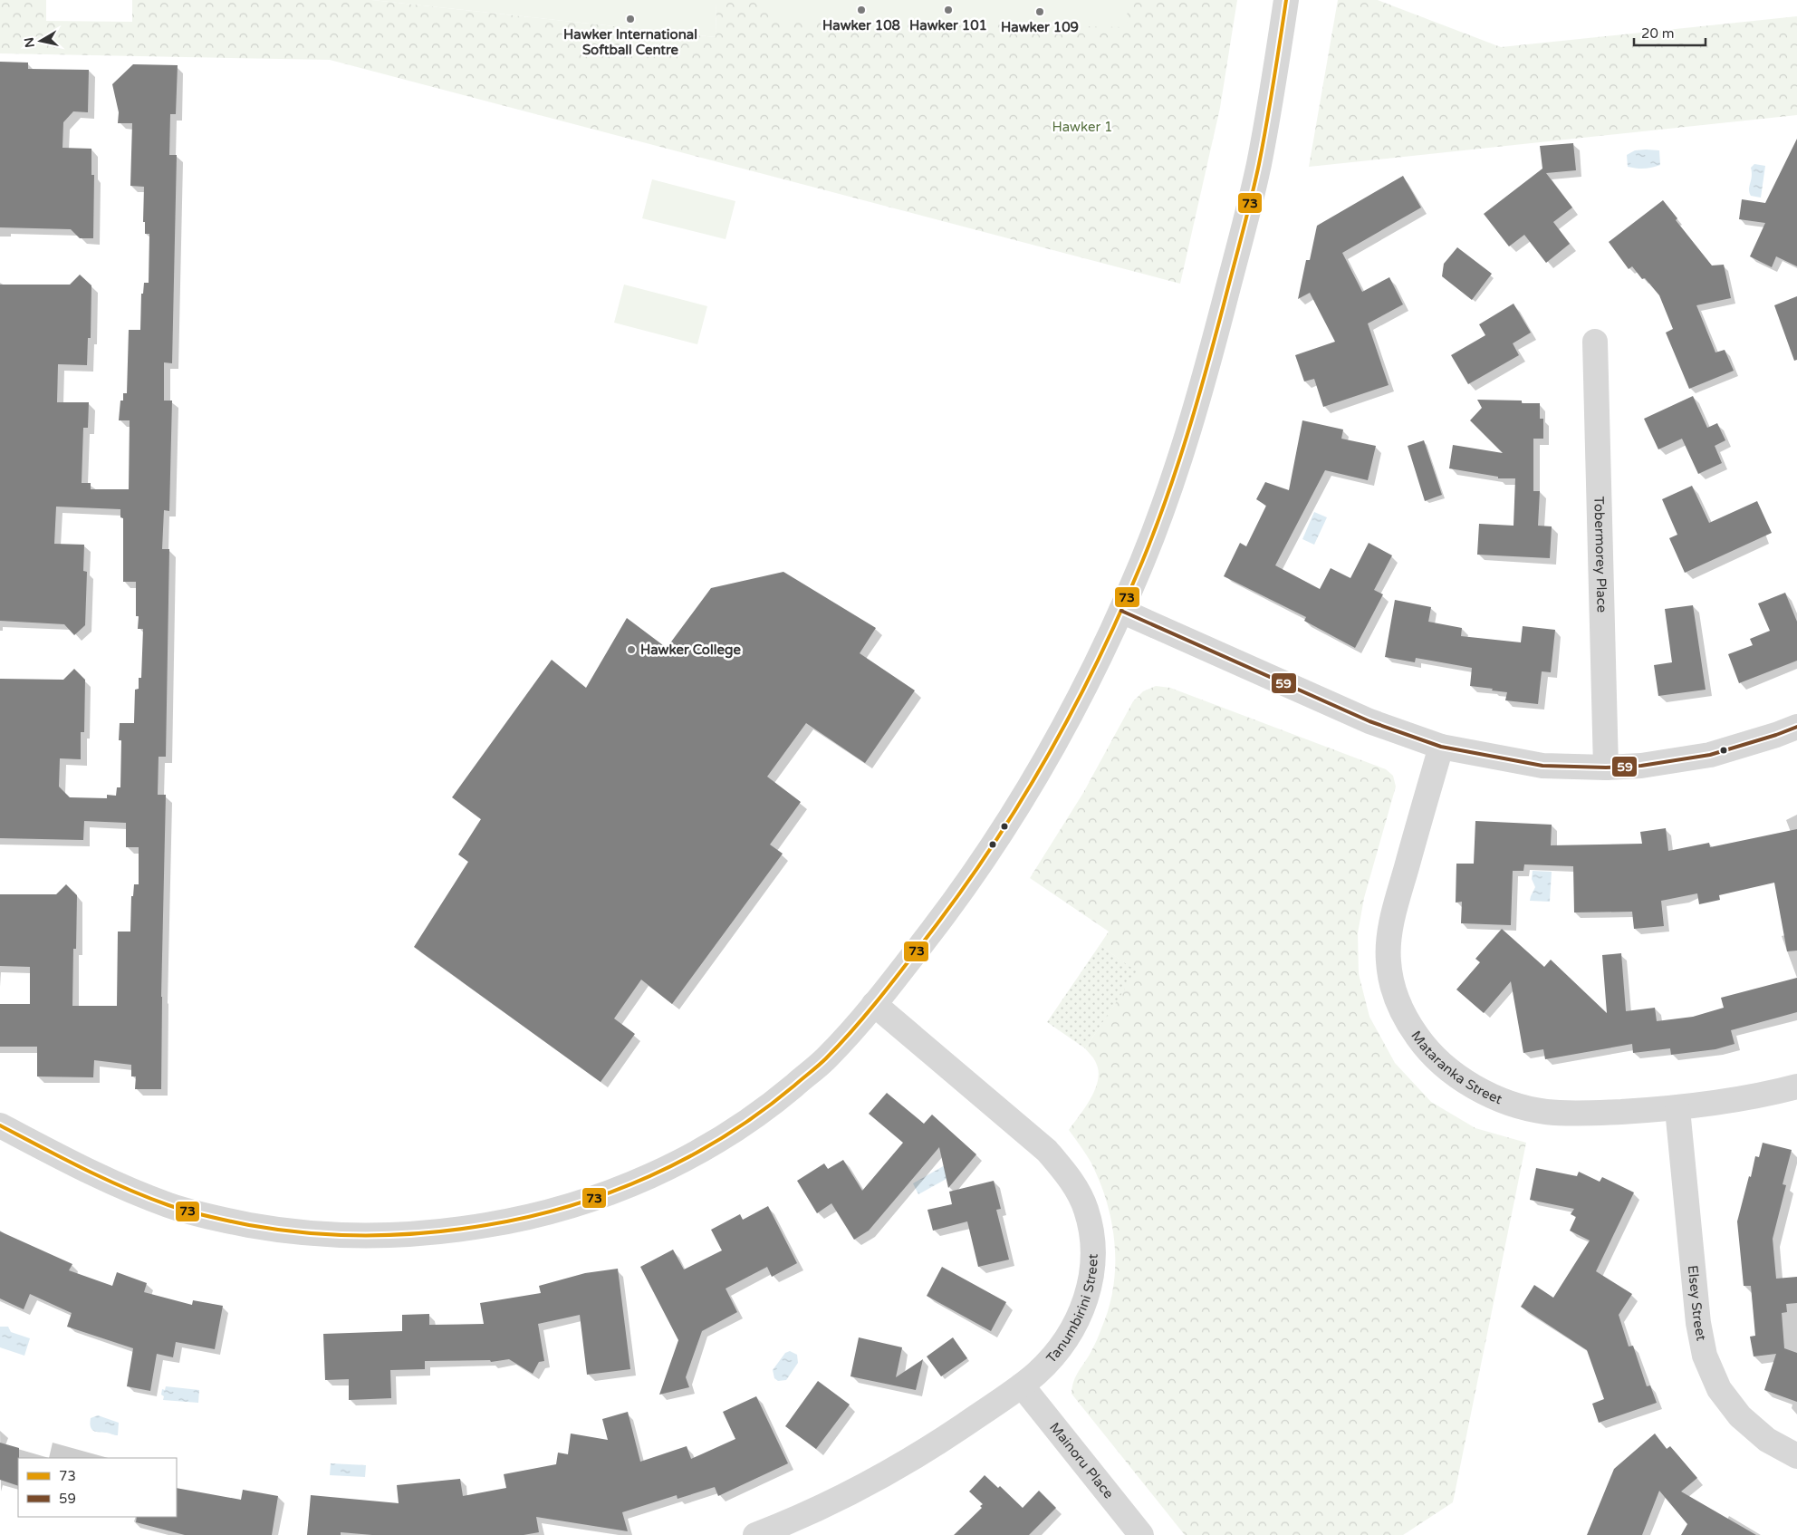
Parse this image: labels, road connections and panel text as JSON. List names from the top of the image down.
{
  "streets": {
    "street": [
      "Tobermorey Place",
      "Mataranka Street",
      "Elsey Street",
      "Tanumbirini Street",
      "Mainoru Place"
    ]
  },
  "crossings": [
    ["Mataranka Street", "Elsey Street"],
    ["Tanumbirini Street", "Mainoru Place"]
  ],
  "parks": ["Hawker 1"],
  "places": [
    "Hawker 108",
    "Hawker 101",
    "Hawker 109",
    "Hawker International Softball Centre",
    "Hawker College"
  ],
  "lines": ["transit line 73", "transit line 59"],
  "legend": ["73", "59"],
  "scale_bar": "20 m",
  "north": "left"
}
